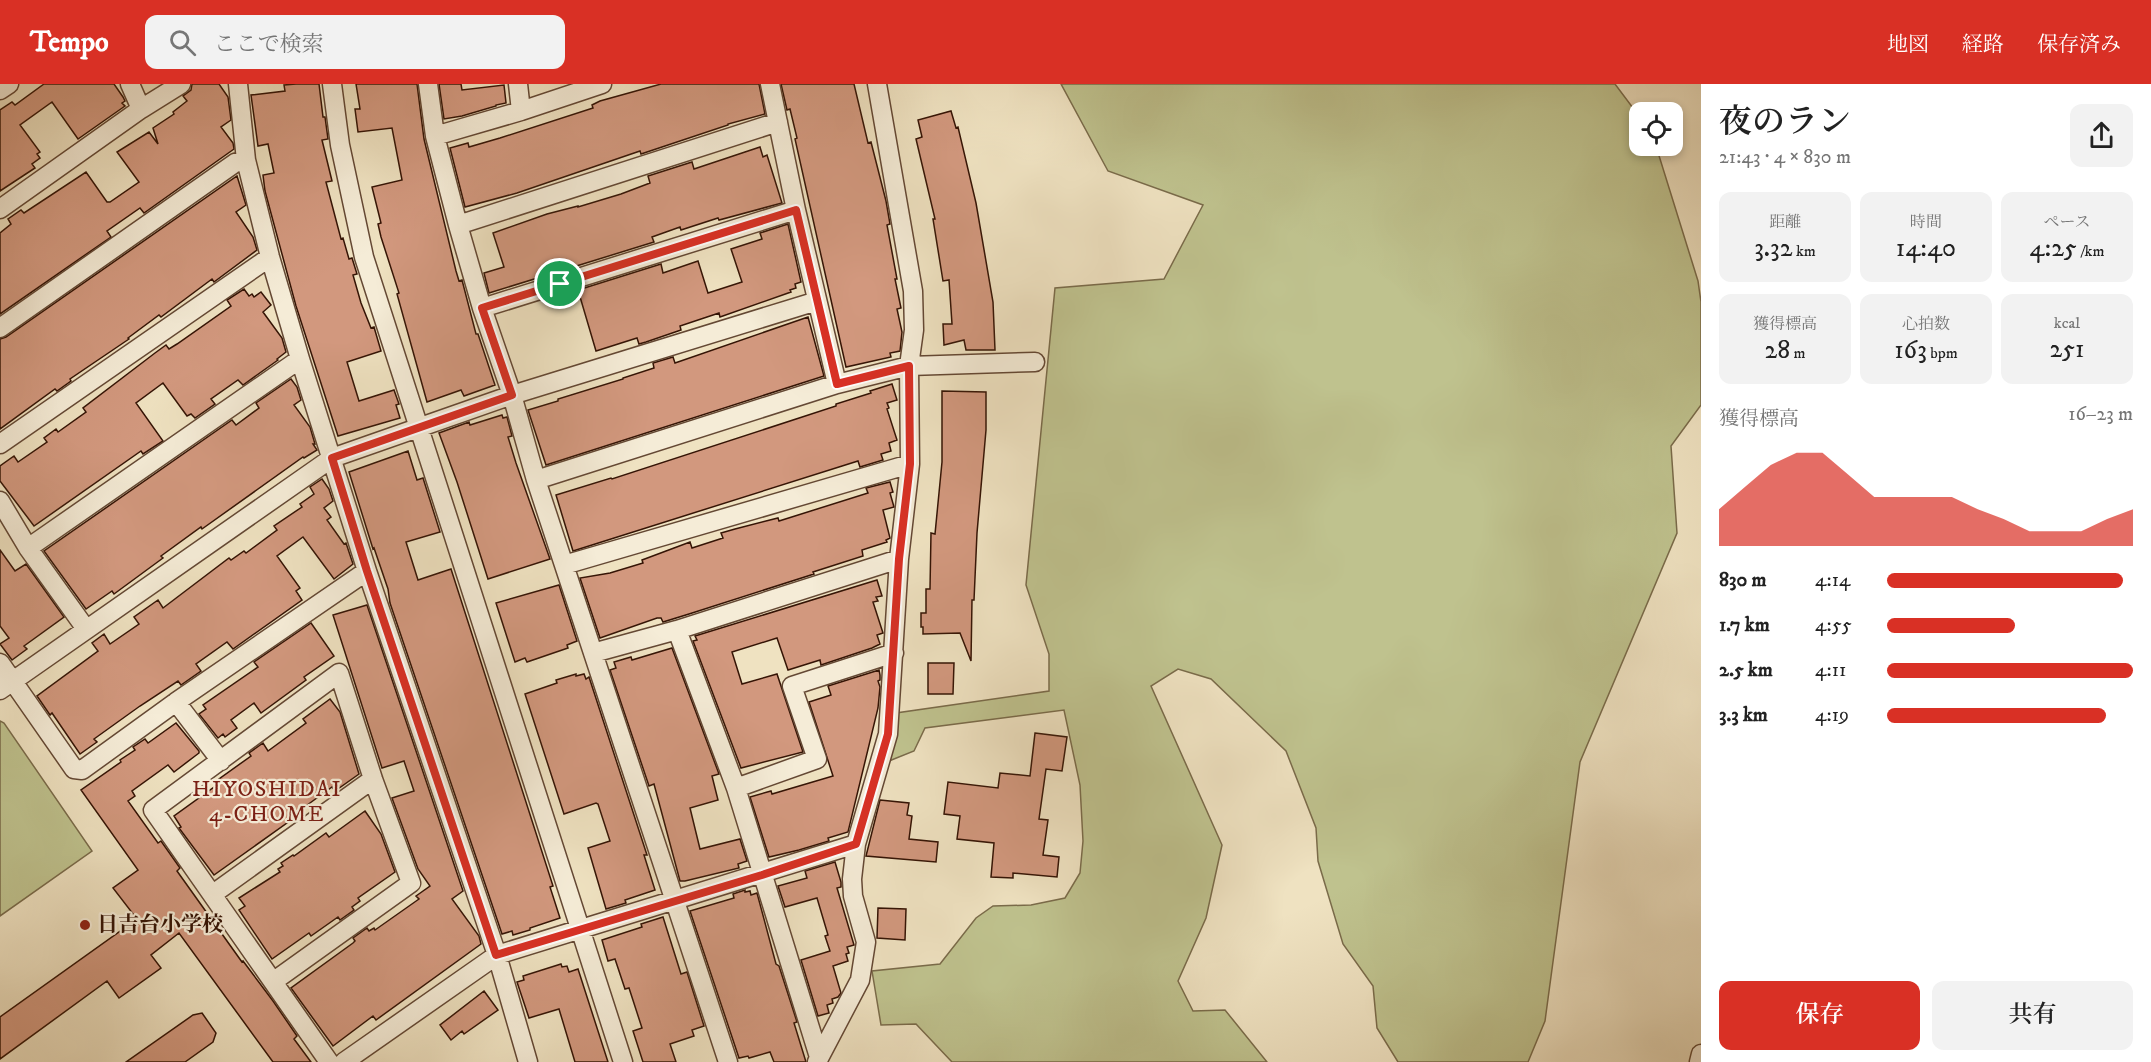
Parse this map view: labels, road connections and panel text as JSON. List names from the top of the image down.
{
  "districts": ["HIYOSHIDAI 4-CHOME"],
  "places": ["日吉台小学校"],
  "page": {
    "header": "Tempo",
    "search": "ここで検索",
    "nav": ["地図", "経路", "保存済み"],
    "heading": ["夜のラン", "21:43 · 4 × 830 m"],
    "stats": [
      ["距離", "3.32 km"],
      ["時間", "14:40"],
      ["ペース", "4:25 /km"],
      ["獲得標高", "28 m"],
      ["心拍数", "163 bpm"],
      ["kcal", "251"]
    ],
    "chart": ["獲得標高", "16–23 m"],
    "list": [
      {
        "name": "830 m",
        "note": "4:14"
      },
      {
        "name": "1.7 km",
        "note": "4:55"
      },
      {
        "name": "2.5 km",
        "note": "4:11"
      },
      {
        "name": "3.3 km",
        "note": "4:19"
      }
    ],
    "buttons": ["保存", "共有"]
  }
}
